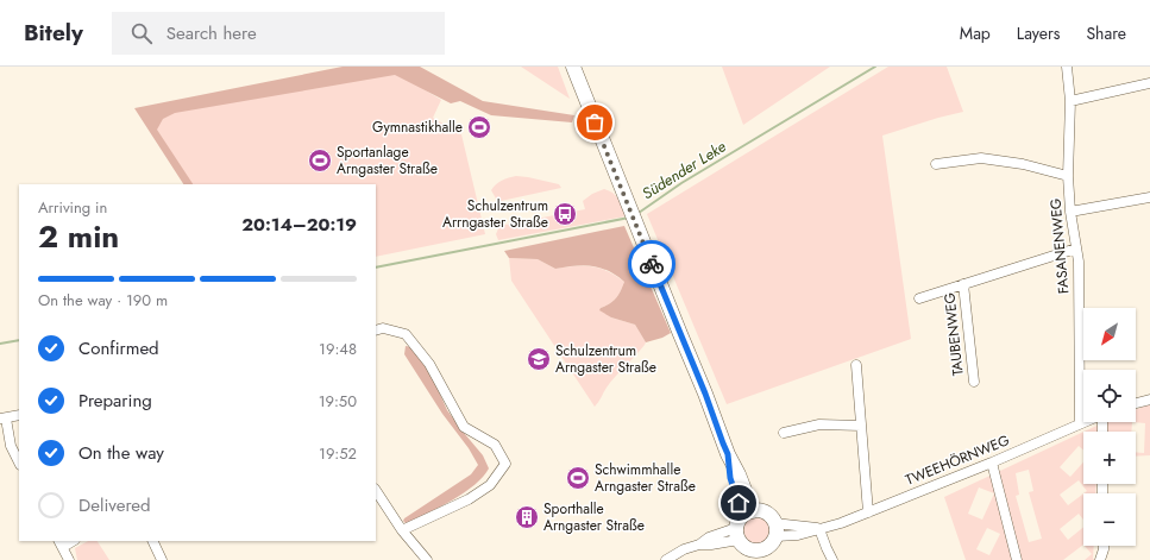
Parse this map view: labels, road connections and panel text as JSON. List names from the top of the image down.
{
  "streets": {
    "street": ["FASANENWEG", "TAUBENWEG", "TWEEHÖRNWEG"]
  },
  "crossings": [
    ["FASANENWEG", "TAUBENWEG"],
    ["FASANENWEG", "TWEEHÖRNWEG"]
  ],
  "water": ["Südender Leke"],
  "places": {
    "sports": ["Gymnastikhalle", "Sportanlage Arngaster Straße", "Schwimmhalle Arngaster Straße"],
    "bus stop": ["Schulzentrum Arrngaster Straße"],
    "school or university": ["Schulzentrum Arngaster Straße"],
    "building": ["Sporthalle Arngaster Straße"]
  },
  "north": "bottom left",
  "page": {
    "header": "Bitely",
    "search": "Search here",
    "nav": ["Map", "Layers", "Share"],
    "heading": ["2 min", "Arriving in", "20:14–20:19"],
    "bar": "On the way · 190 m",
    "map_buttons": ["+", "−"],
    "list": [
      ["Confirmed", "19:48"],
      ["Preparing", "19:50"],
      ["On the way", "19:52"],
      "Delivered"
    ]
  }
}
